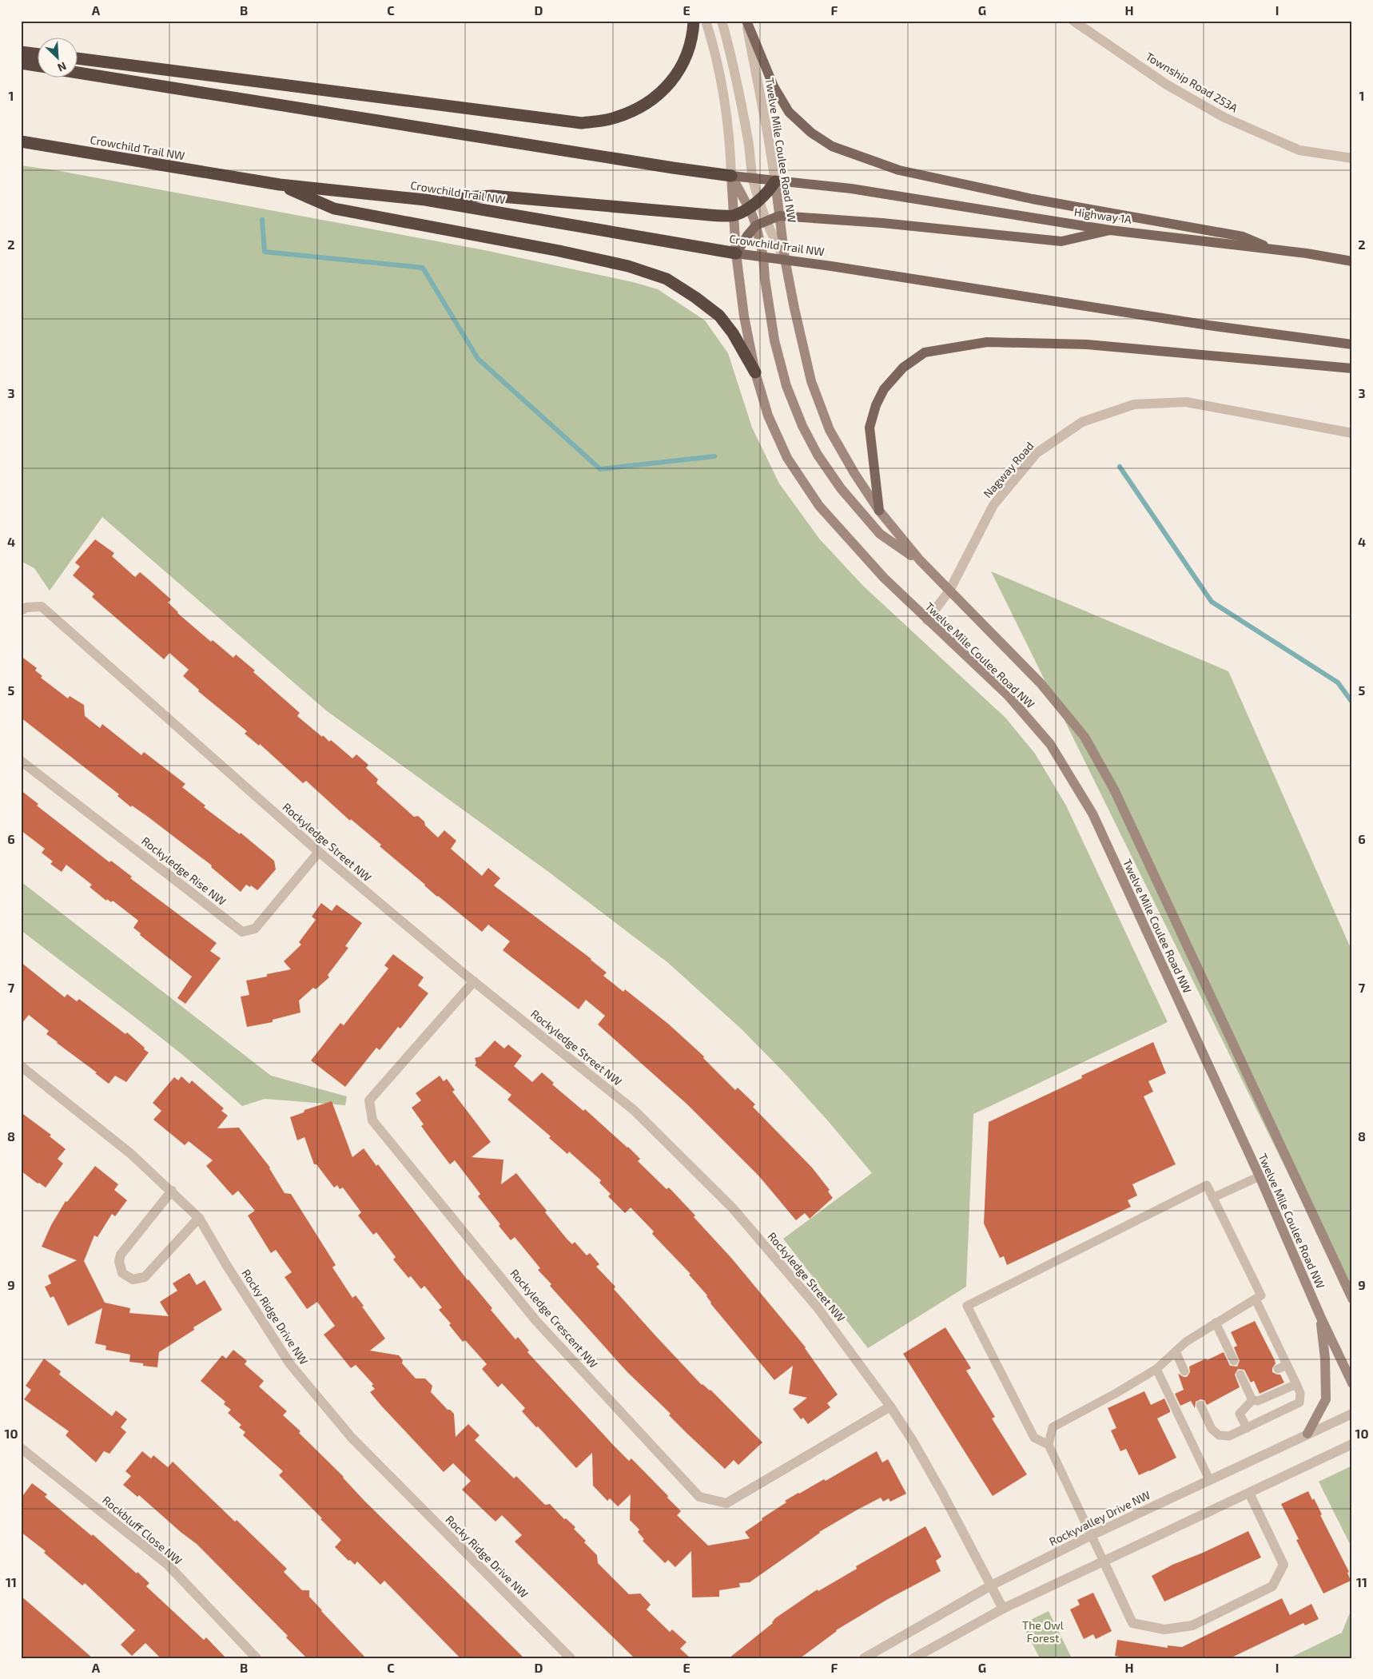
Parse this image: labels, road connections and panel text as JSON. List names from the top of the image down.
{
  "streets": {
    "highway": ["Crowchild Trail NW"],
    "main road": ["Twelve Mile Coulee Road NW", "Highway 1A"],
    "street": [
      "Township Road 253A",
      "Nagway Road",
      "Rockyledge Street NW",
      "Rockyledge Rise NW",
      "Rocky Ridge Drive NW",
      "Rockyledge Crescent NW",
      "Rockyvalley Drive NW",
      "Rockbluff Close NW"
    ]
  },
  "crossings": [
    ["Crowchild Trail NW", "Twelve Mile Coulee Road NW"],
    ["Twelve Mile Coulee Road NW", "Highway 1A"],
    ["Twelve Mile Coulee Road NW", "Nagway Road"],
    ["Rockyledge Street NW", "Rockyledge Rise NW"],
    ["Rockyledge Street NW", "Rockyledge Crescent NW"],
    ["Rockyledge Street NW", "Rockyvalley Drive NW"]
  ],
  "parks": ["The Owl Forest"],
  "north": "bottom right",
  "grid": {
    "columns": [
      "A",
      "B",
      "C",
      "D",
      "E",
      "F",
      "G",
      "H",
      "I"
    ],
    "rows": [
      "1",
      "2",
      "3",
      "4",
      "5",
      "6",
      "7",
      "8",
      "9",
      "10",
      "11"
    ]
  }
}
